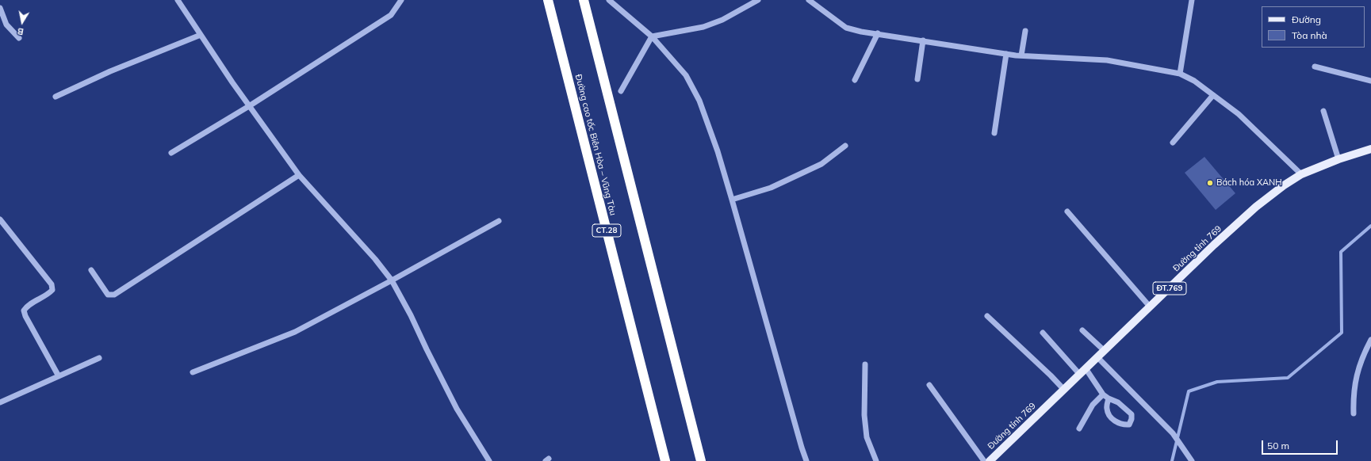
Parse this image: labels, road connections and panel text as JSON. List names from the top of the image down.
{
  "streets": {
    "highway": ["Đường cao tốc Biên Hòa – Vũng Tàu", "CT.28"],
    "main road": ["Đường tỉnh 769", "ĐT.769"]
  },
  "places": ["Bách hóa XANH"],
  "legend": ["Đường", "Tòa nhà"],
  "scale_bar": "50 m",
  "north": "bottom"
}
